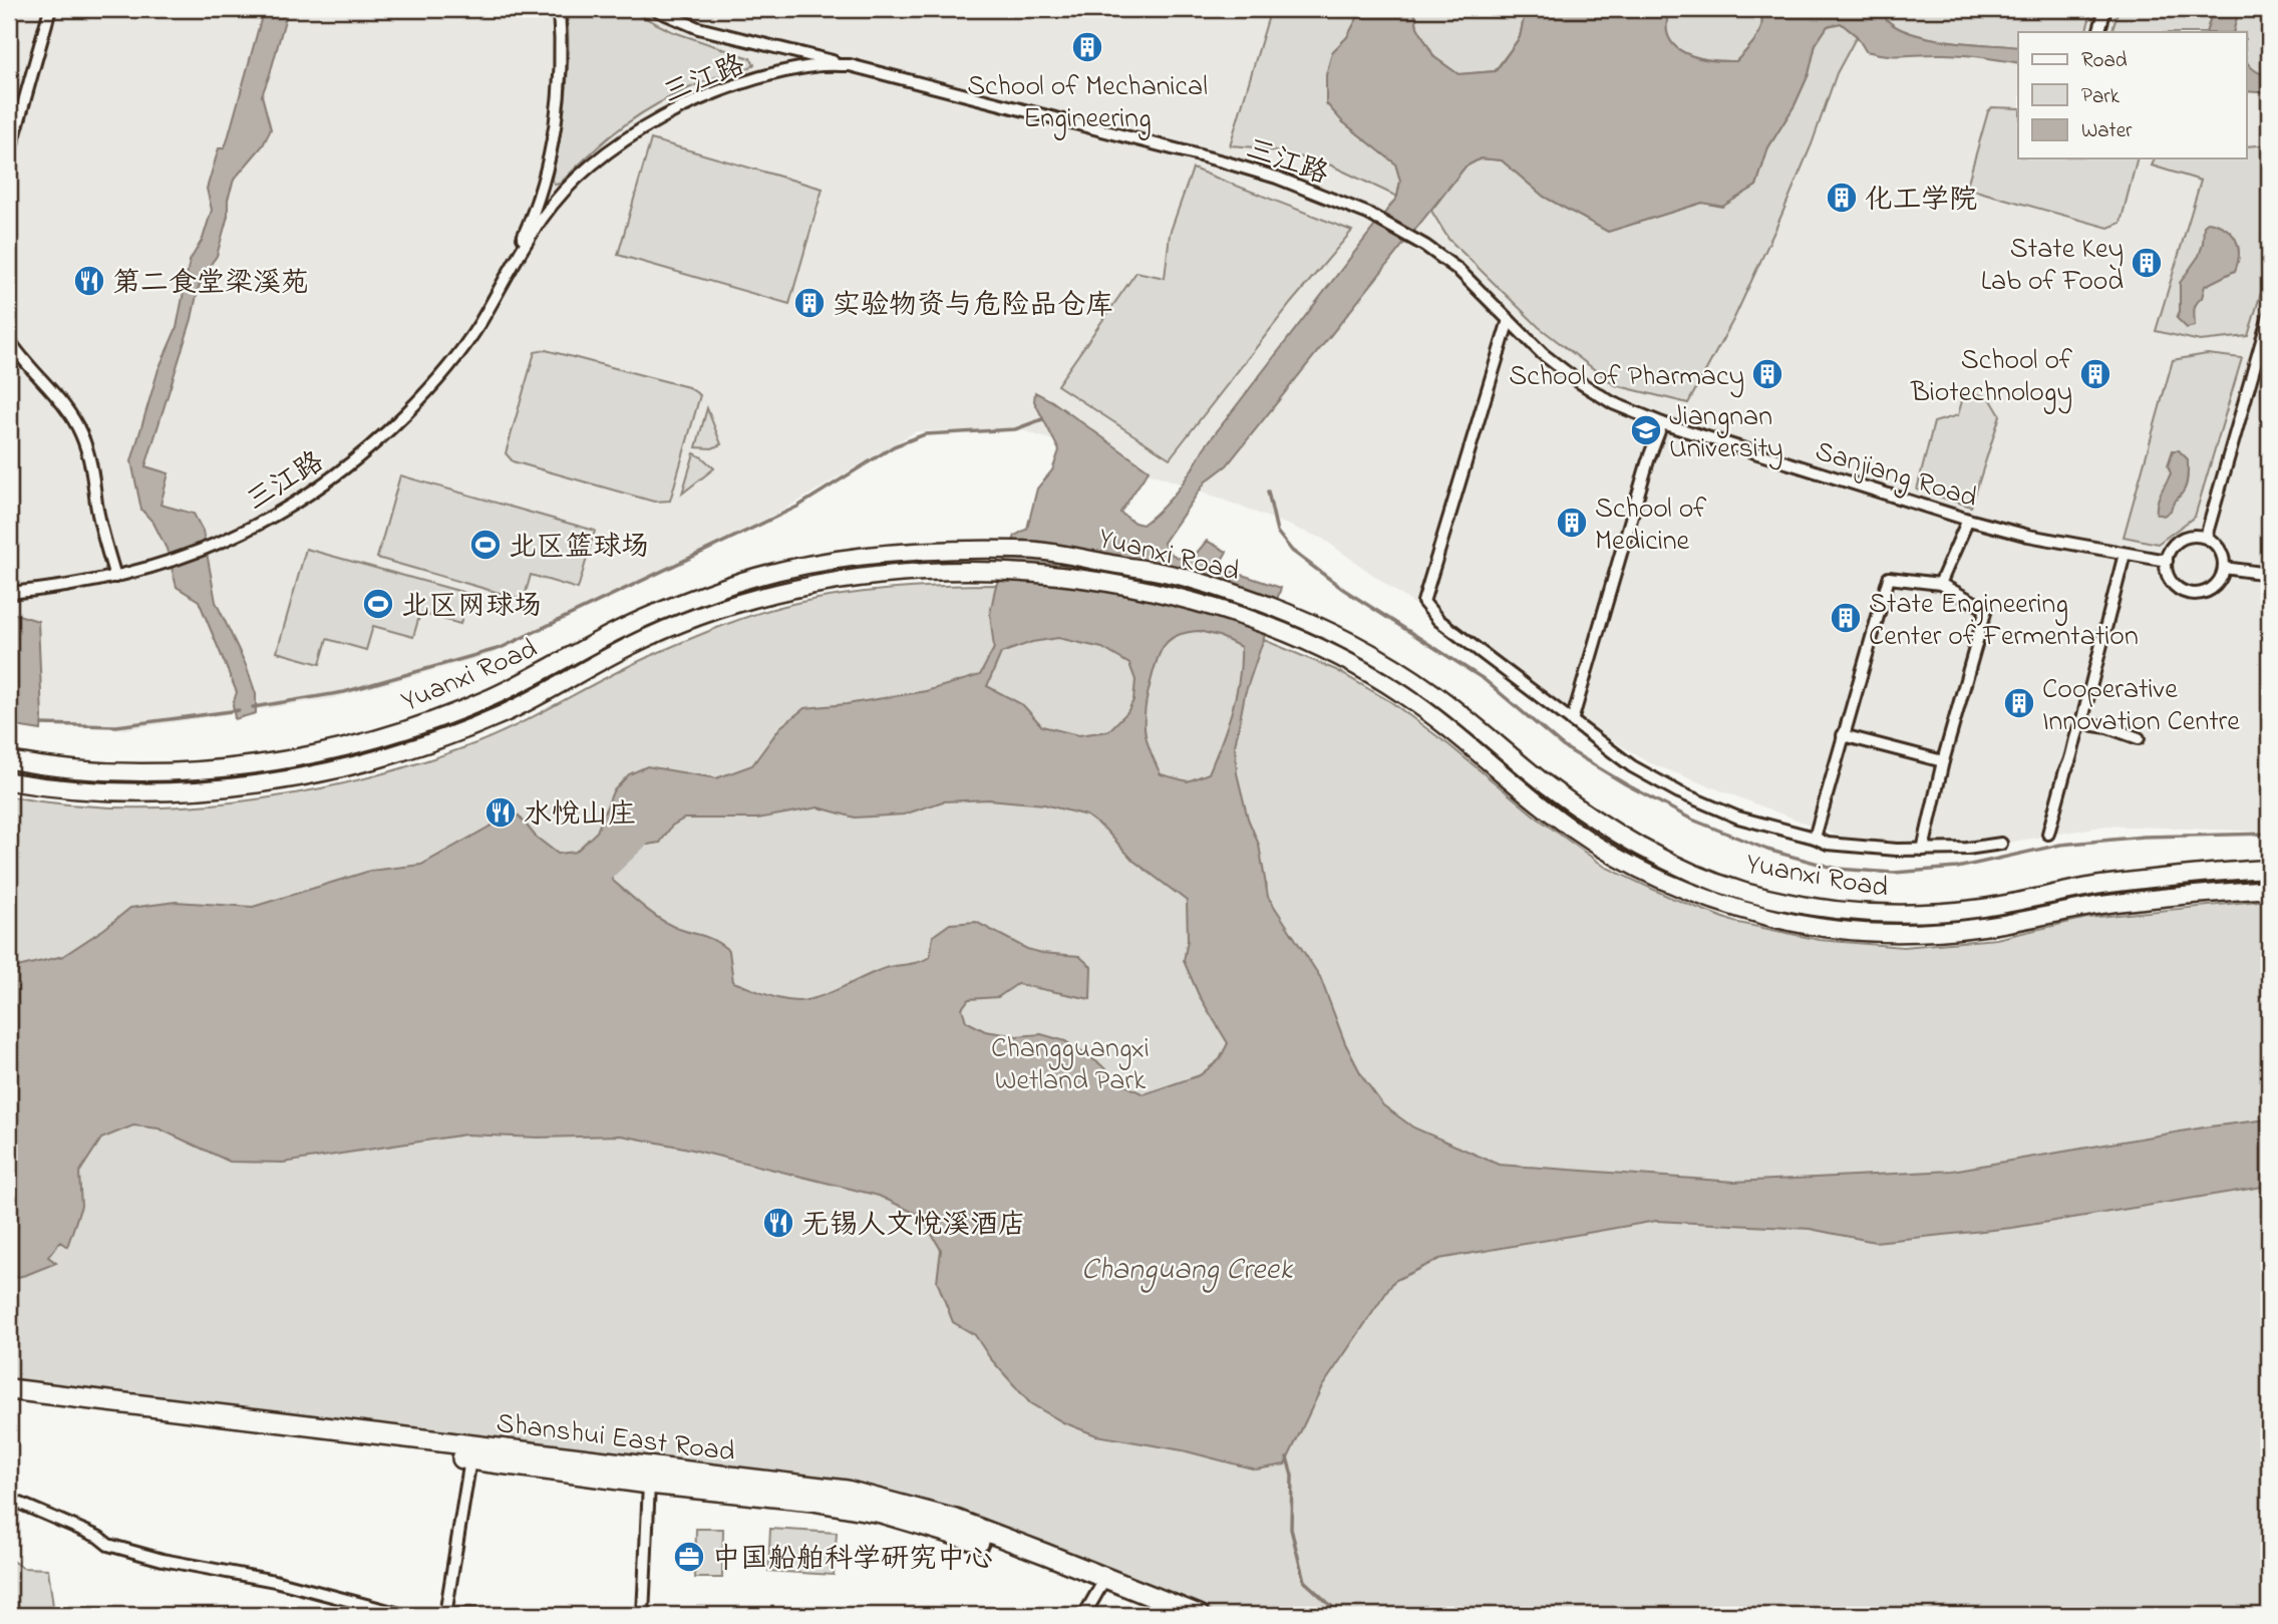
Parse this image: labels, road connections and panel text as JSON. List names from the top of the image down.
{
  "streets": {
    "highway": ["Shanshui East Road"],
    "main road": ["Yuanxi Road"],
    "street": ["三江路", "Sanjiang Road"]
  },
  "crossings": [
    ["三江路", "Sanjiang Road"]
  ],
  "water": ["Changuang Creek"],
  "parks": ["Changguangxi Wetland Park"],
  "places": {
    "building": [
      "School of Mechanical Engineering",
      "化工学院",
      "State Key Lab of Food",
      "实验物资与危险品仓库",
      "School of Pharmacy",
      "School of Biotechnology",
      "School of Medicine",
      "State Engineering Center of Fermentation",
      "Cooperative Innovation Centre"
    ],
    "restaurant": ["第二食堂梁溪苑", "水悦山庄", "无锡人文悦溪酒店"],
    "school or university": ["Jiangnan University"],
    "sports": ["北区篮球场", "北区网球场"],
    "office": ["中国船舶科学研究中心"]
  },
  "legend": ["Road", "Park", "Water"]
}
